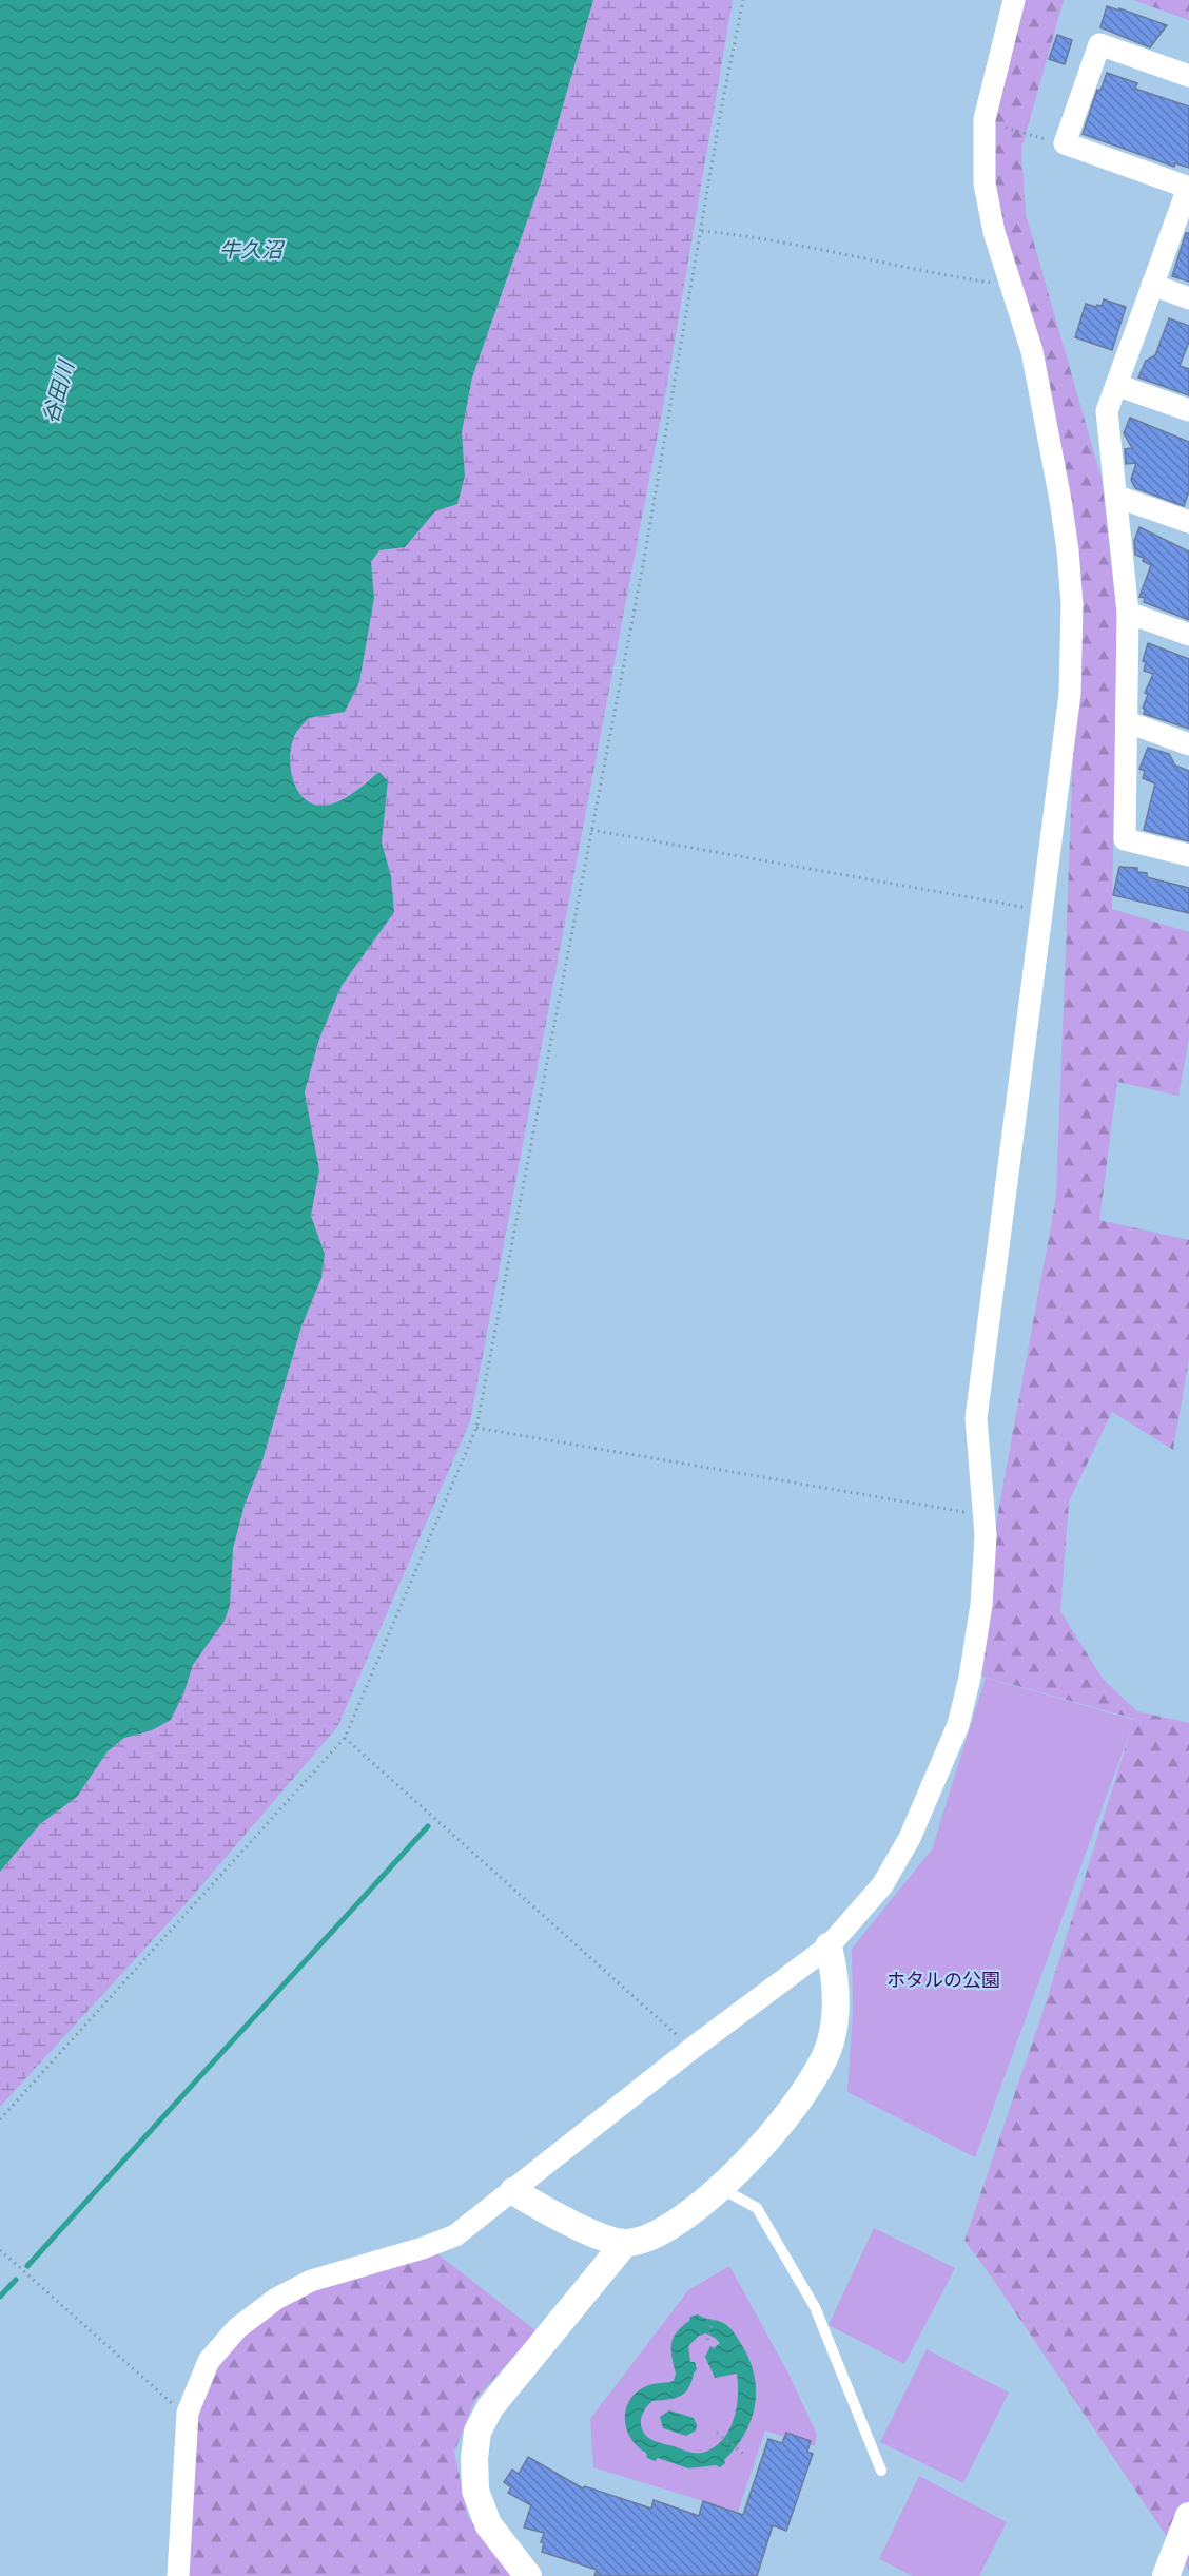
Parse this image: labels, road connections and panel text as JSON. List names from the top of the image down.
{
  "water": ["牛久沼", "谷田川"],
  "parks": ["ホタルの公園"]
}
